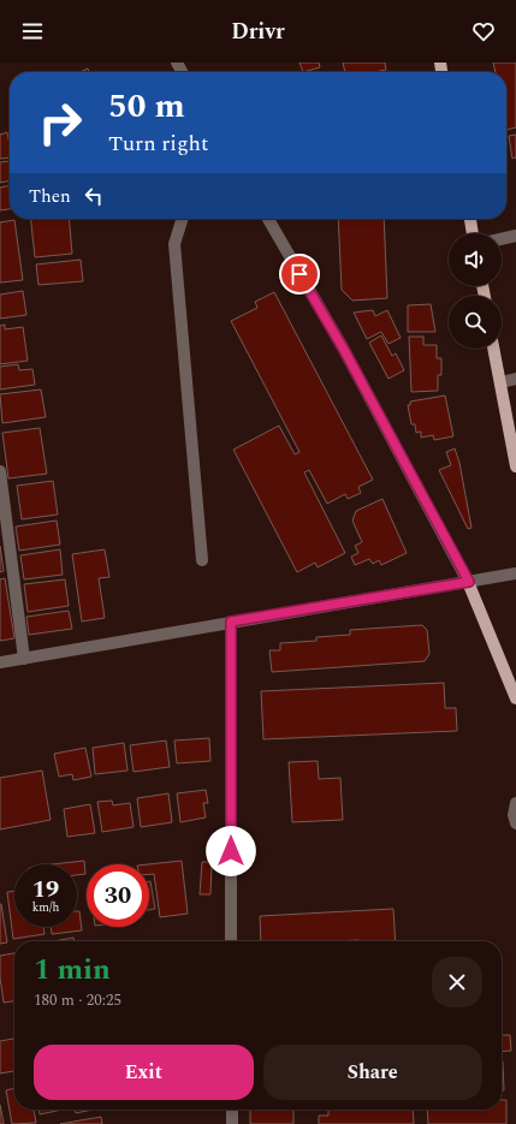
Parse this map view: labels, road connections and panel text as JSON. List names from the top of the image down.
{
  "page": {
    "header": "Drivr",
    "turn": ["50 m", "Turn right"],
    "then": "Then",
    "speed": "19 km/h",
    "limit": "30",
    "heading": ["1 min", "180 m · 20:25"],
    "buttons": ["Exit", "Share"]
  }
}
